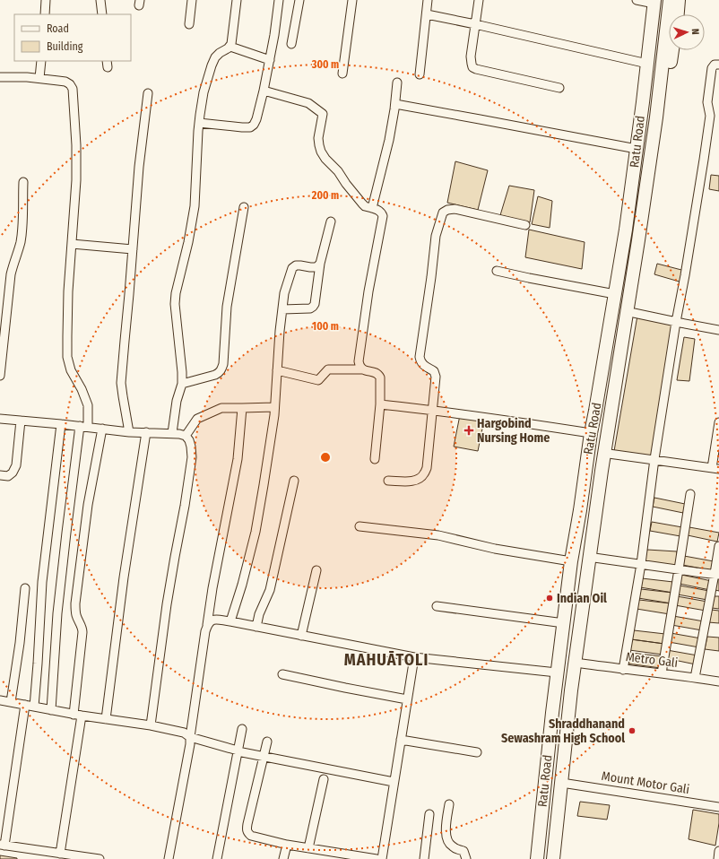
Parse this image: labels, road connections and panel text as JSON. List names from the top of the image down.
{
  "streets": {
    "main road": ["Ratu Road"],
    "street": ["Metro Gali", "Mount Motor Gali"]
  },
  "crossings": [
    ["Ratu Road", "Metro Gali"],
    ["Ratu Road", "Mount Motor Gali"]
  ],
  "districts": ["MAHUĀTOLI"],
  "places": {
    "health": ["Hargobind Nursing Home"],
    "other": ["Indian Oil", "Shraddhanand Sewashram High School"]
  },
  "legend": ["Road", "Building"],
  "north": "right",
  "rings": ["300 m", "200 m", "100 m"]
}
